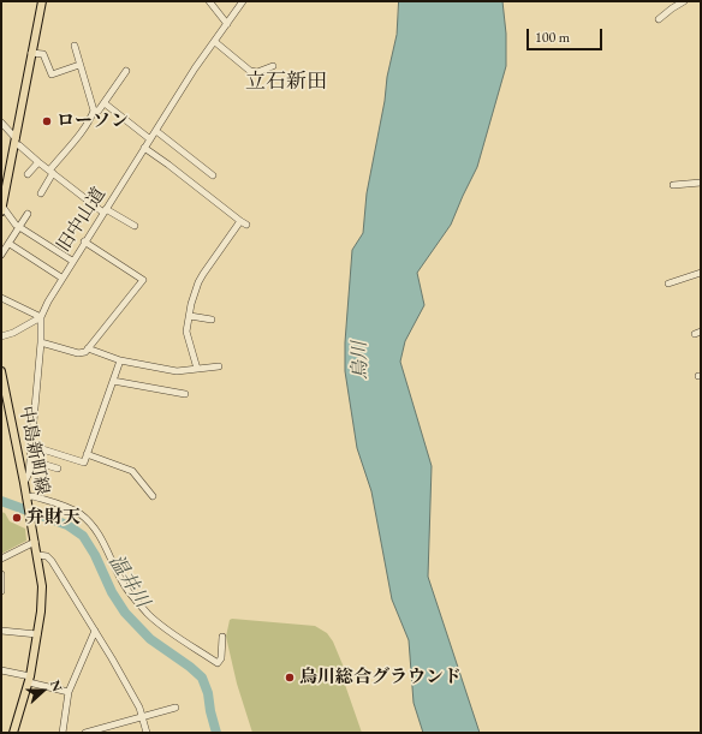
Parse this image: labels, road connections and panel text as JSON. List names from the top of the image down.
{
  "streets": {
    "main road": ["中島新町線"],
    "street": ["旧中山道"]
  },
  "crossings": [
    ["旧中山道", "中島新町線"]
  ],
  "districts": ["立石新田"],
  "water": ["烏川", "温井川"],
  "places": ["ローソン", "弁財天", "烏川総合グラウンド"],
  "scale_bar": "100 m",
  "north": "right"
}
